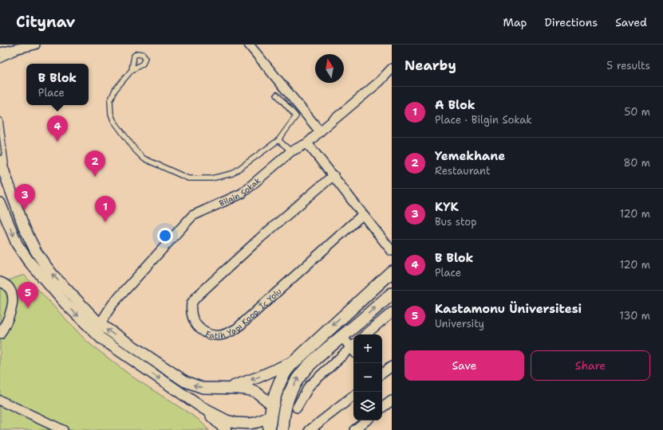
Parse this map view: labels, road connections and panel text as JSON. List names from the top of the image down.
{
  "streets": {
    "street": ["Bilgin Sokak", "Fatih Yapı Koop. İç Yolu"]
  },
  "north": "top",
  "page": {
    "header": "Citynav",
    "nav": ["Map", "Directions", "Saved"],
    "heading": ["Nearby", "5 results"],
    "popup": ["B Blok", "Place"],
    "list": [
      {
        "mark": "1",
        "name": "A Blok",
        "note": "Place · Bilgin Sokak",
        "value": "50 m"
      },
      {
        "mark": "2",
        "name": "Yemekhane",
        "note": "Restaurant",
        "value": "80 m"
      },
      {
        "mark": "3",
        "name": "KYK",
        "note": "Bus stop",
        "value": "120 m"
      },
      {
        "mark": "4",
        "name": "B Blok",
        "note": "Place",
        "value": "120 m"
      },
      {
        "mark": "5",
        "name": "Kastamonu Üniversitesi",
        "note": "University",
        "value": "130 m"
      }
    ],
    "pins": [
      "4",
      "2",
      "3",
      "1",
      "5"
    ],
    "map_buttons": ["+", "−"],
    "buttons": ["Save", "Share"]
  }
}
